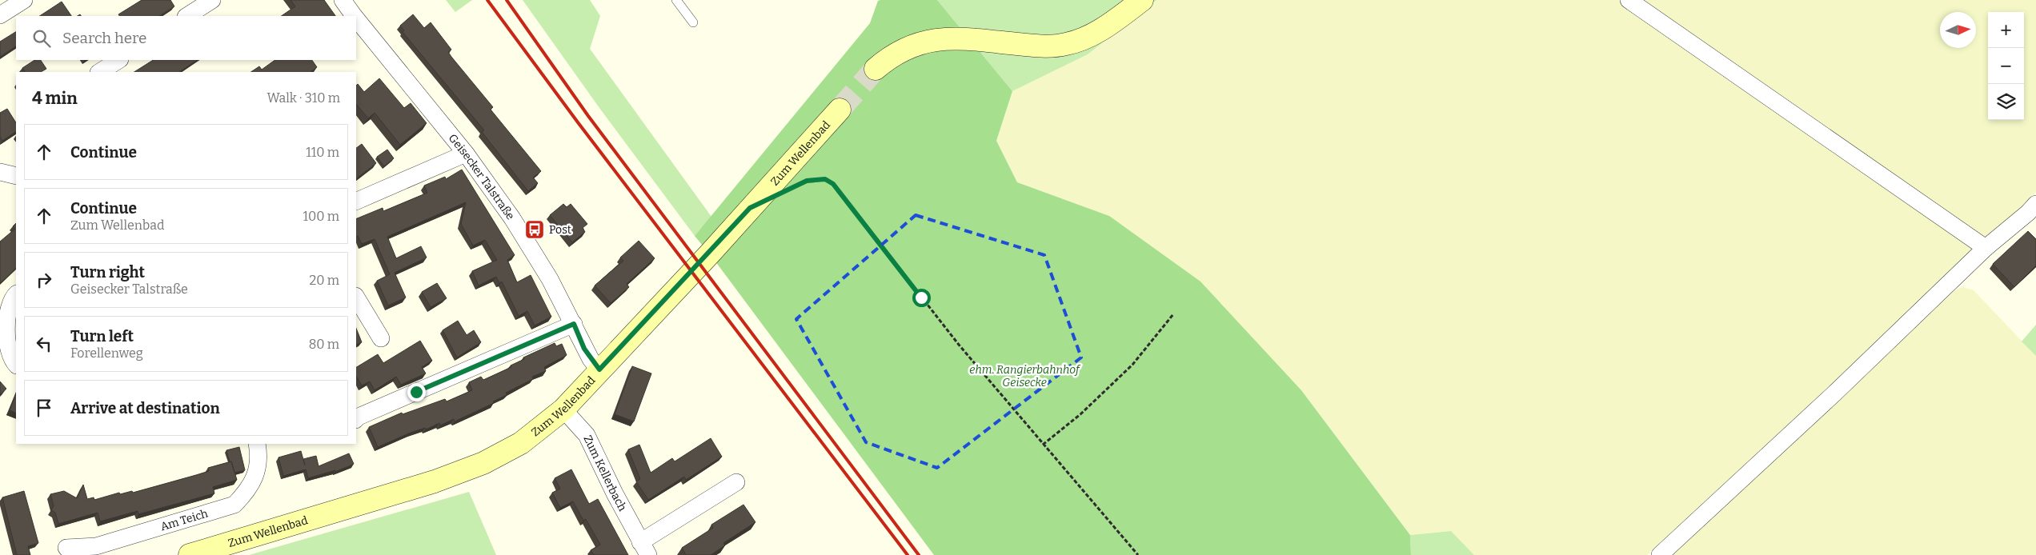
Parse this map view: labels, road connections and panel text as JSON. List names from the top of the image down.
{
  "streets": {
    "main road": ["Zum Wellenbad"],
    "street": ["Geisecker Talstraße", "Zum Kellerbach", "Am Teich"]
  },
  "crossings": [
    ["Zum Wellenbad", "Geisecker Talstraße"],
    ["Zum Wellenbad", "Zum Kellerbach"]
  ],
  "parks": ["ehm. Rangierbahnhof Geisecke"],
  "places": {
    "bus stop": ["Post"]
  },
  "north": "right",
  "page": {
    "map_buttons": ["+", "−"],
    "search": "Search here",
    "heading": ["4 min", "Walk · 310 m"],
    "list": [
      ["Continue", "110 m"],
      ["Continue", "Zum Wellenbad", "100 m"],
      ["Turn right", "Geisecker Talstraße", "20 m"],
      ["Turn left", "Forellenweg", "80 m"],
      "Arrive at destination"
    ]
  }
}
